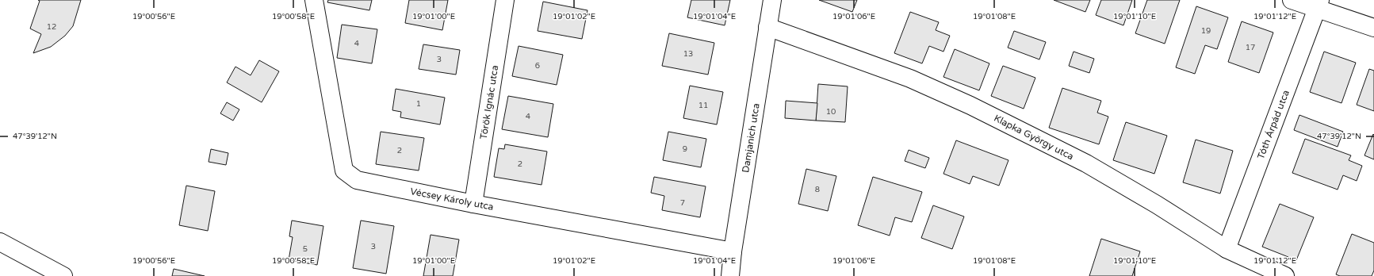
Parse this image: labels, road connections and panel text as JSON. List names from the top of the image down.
{
  "streets": {
    "street": [
      "Török Ignác utca",
      "Tóth Árpád utca",
      "Klapka György utca",
      "Damjanich utca",
      "Vécsey Károly utca"
    ]
  },
  "crossings": [
    ["Török Ignác utca", "Vécsey Károly utca"],
    ["Tóth Árpád utca", "Klapka György utca"],
    ["Klapka György utca", "Damjanich utca"],
    ["Damjanich utca", "Vécsey Károly utca"]
  ],
  "house_numbers": [
    "12",
    "19",
    "4",
    "17",
    "13",
    "3",
    "6",
    "1",
    "11",
    "10",
    "4",
    "9",
    "2",
    "2",
    "8",
    "7",
    "3",
    "5"
  ],
  "coordinates": [
    "19°00'56\"E",
    "19°00'58\"E",
    "19°01'00\"E",
    "19°01'02\"E",
    "19°01'04\"E",
    "19°01'06\"E",
    "19°01'08\"E",
    "19°01'10\"E",
    "19°01'12\"E",
    "47°39'12\"N"
  ]
}
